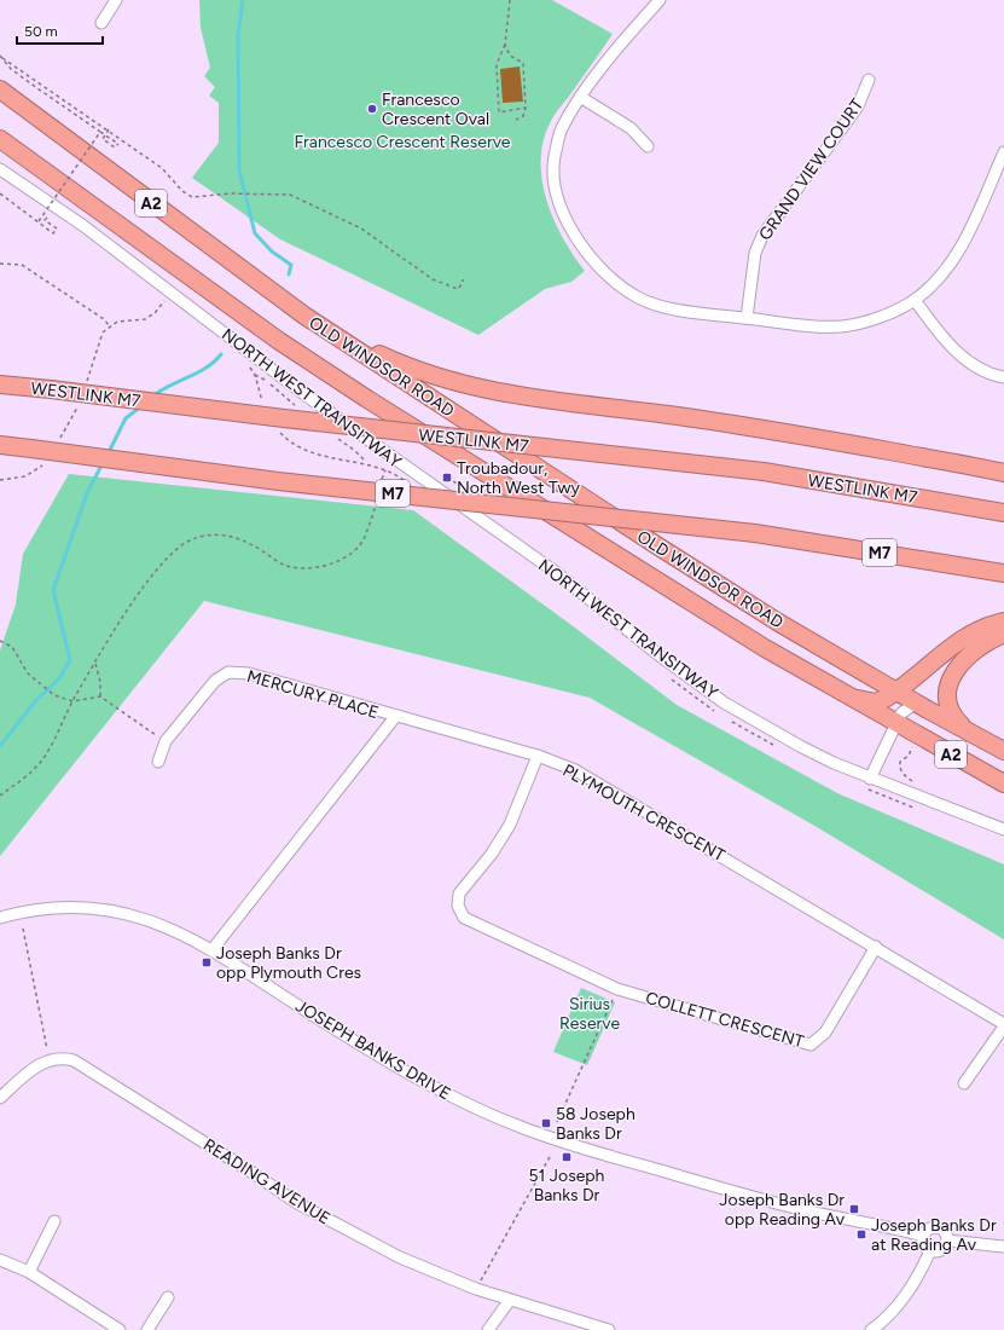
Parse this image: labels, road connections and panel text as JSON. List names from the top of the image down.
{
  "streets": {
    "highway": [
      "A2",
      "OLD WINDSOR ROAD",
      "WESTLINK M7",
      "M7"
    ],
    "street": [
      "GRAND VIEW COURT",
      "NORTH WEST TRANSITWAY",
      "MERCURY PLACE",
      "PLYMOUTH CRESCENT",
      "COLLETT CRESCENT",
      "JOSEPH BANKS DRIVE",
      "READING AVENUE"
    ]
  },
  "crossings": [
    ["MERCURY PLACE", "PLYMOUTH CRESCENT"],
    ["PLYMOUTH CRESCENT", "COLLETT CRESCENT"]
  ],
  "parks": ["Francesco Crescent Reserve", "Sirius Reserve"],
  "places": {
    "other": ["Francesco Crescent Oval"],
    "transit": [
      "Troubadour, North West Twy",
      "Joseph Banks Dr opp Plymouth Cres",
      "58 Joseph Banks Dr",
      "51 Joseph Banks Dr",
      "Joseph Banks Dr opp Reading Av",
      "Joseph Banks Dr at Reading Av"
    ]
  },
  "scale_bar": "50 m"
}
